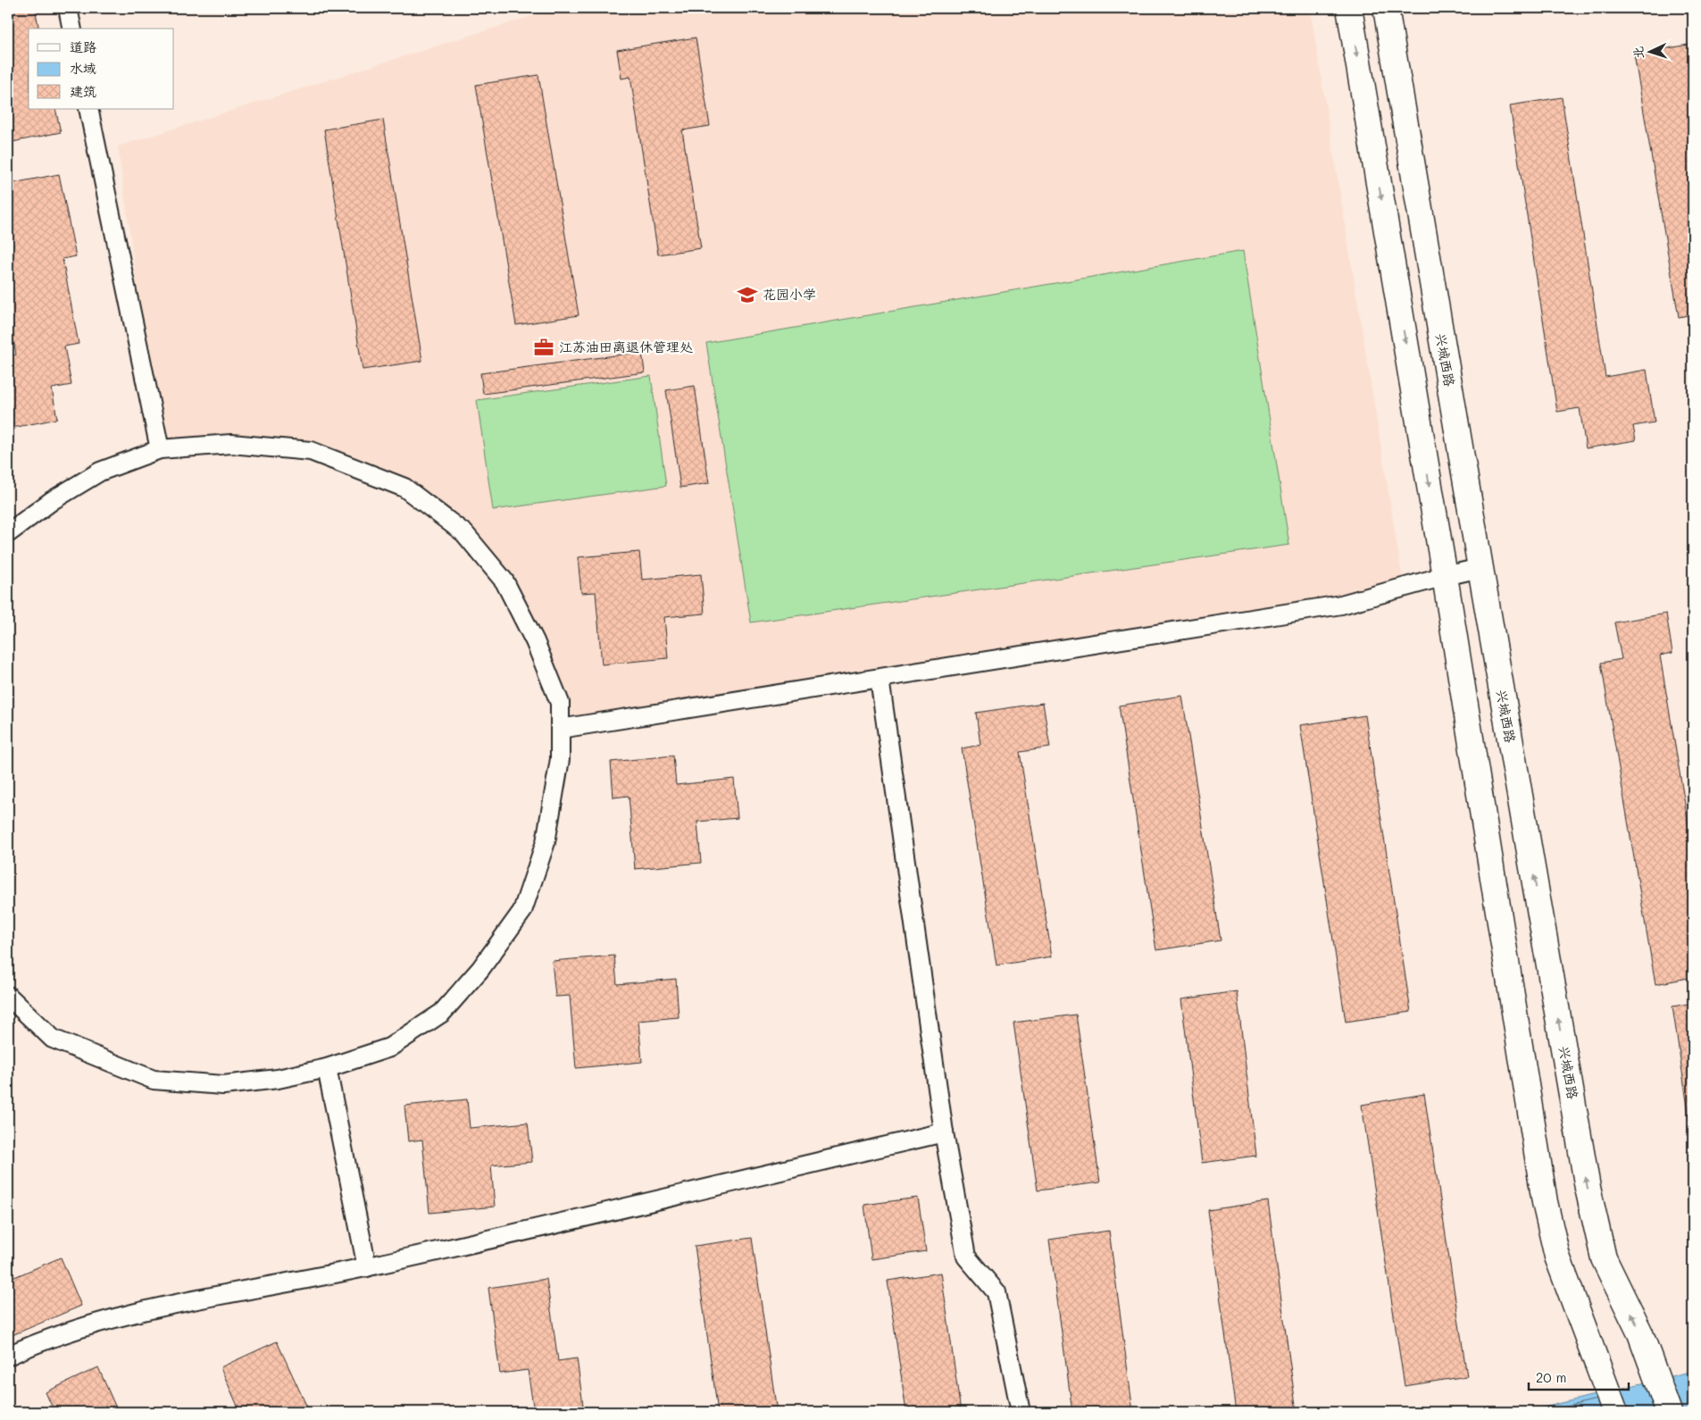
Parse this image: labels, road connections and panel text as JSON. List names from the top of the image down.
{
  "streets": {
    "street": ["兴城西路"]
  },
  "places": {
    "school or university": ["花园小学"],
    "office": ["江苏油田离退休管理处"]
  },
  "legend": ["道路", "水域", "建筑"],
  "scale_bar": "20 m",
  "north": "left"
}
